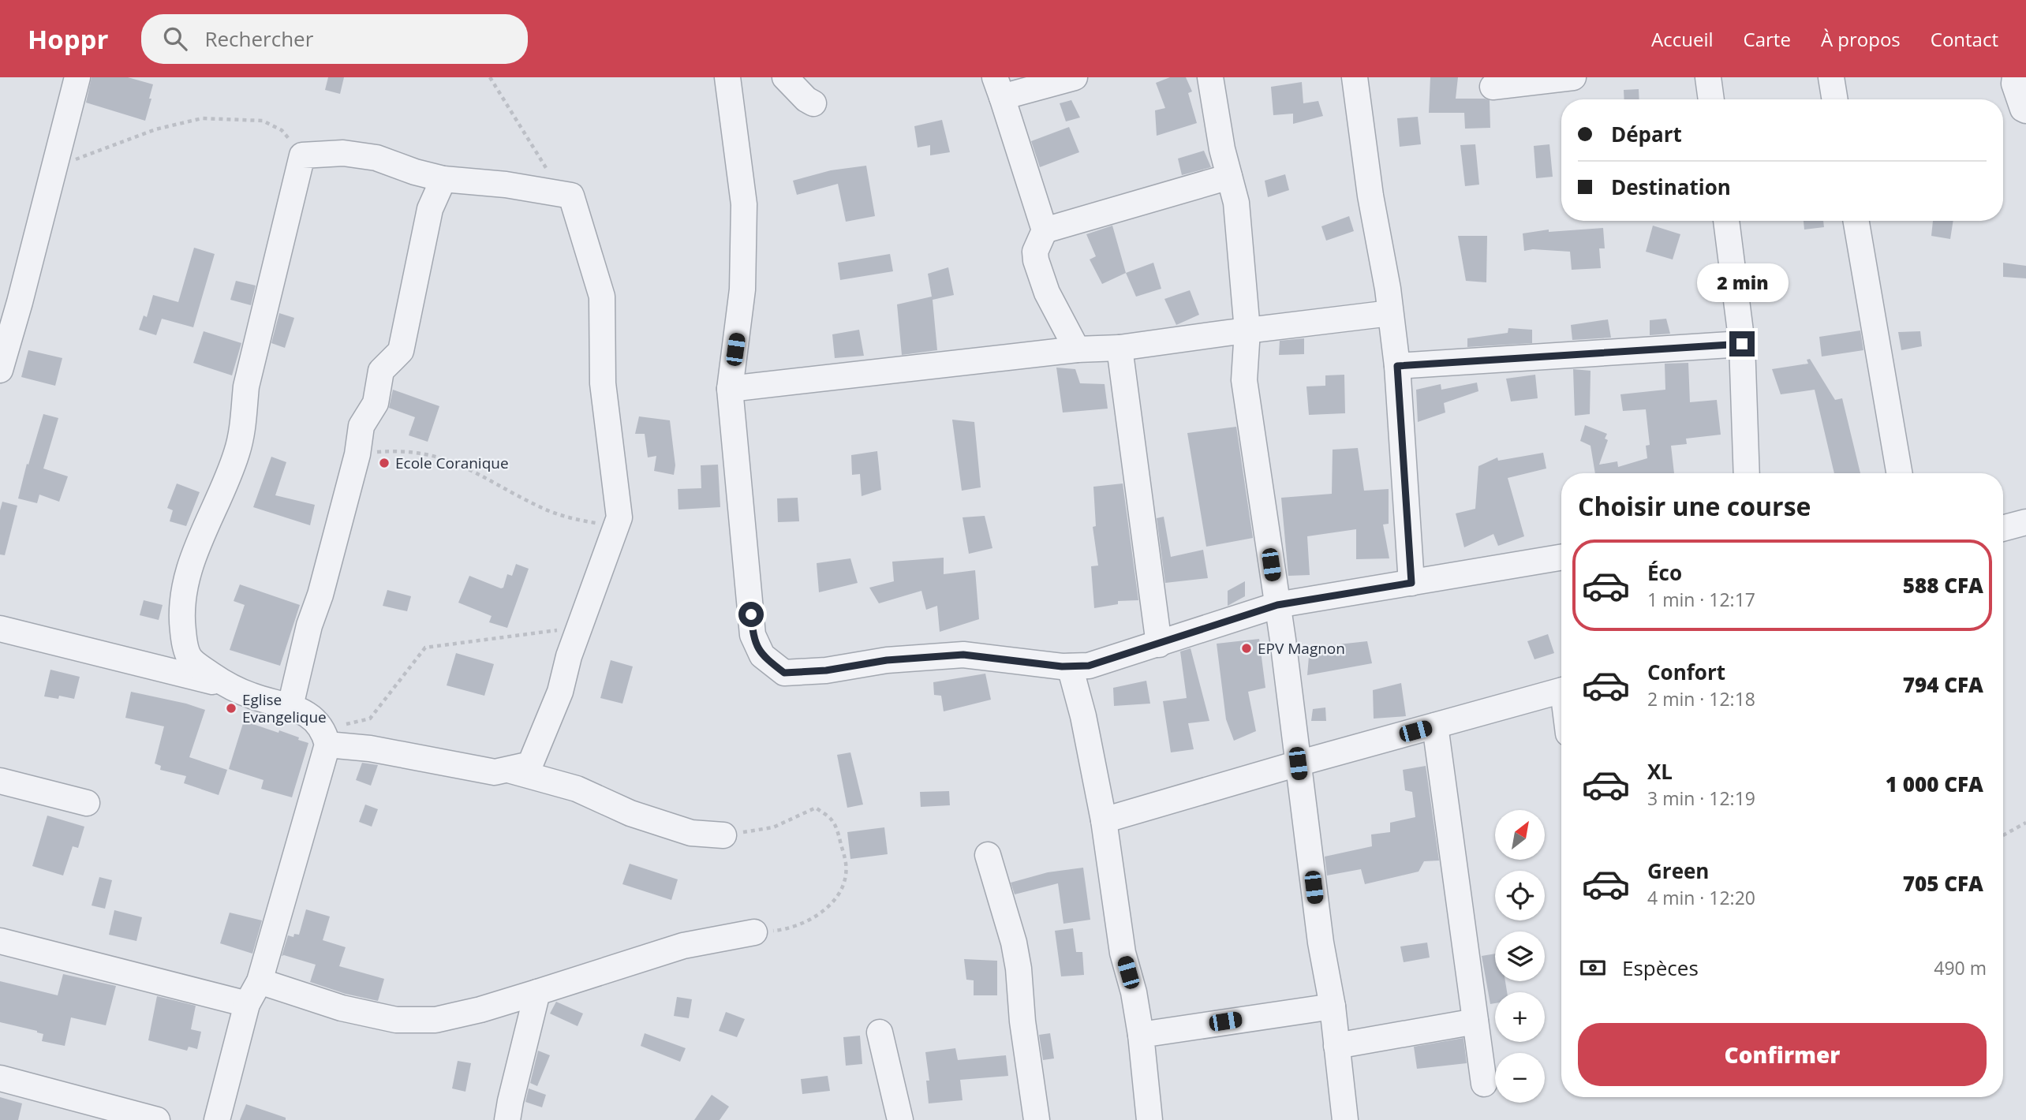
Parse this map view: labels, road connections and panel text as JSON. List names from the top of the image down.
{
  "places": ["Ecole Coranique", "EPV Magnon", "Eglise Evangelique"],
  "north": "top right",
  "page": {
    "header": "Hoppr",
    "search": "Rechercher",
    "nav": [
      "Accueil",
      "Carte",
      "À propos",
      "Contact"
    ],
    "banner": ["Départ", "Destination"],
    "bubble": "2 min",
    "heading": "Choisir une course",
    "list": [
      {
        "name": "Éco",
        "note": "1 min · 12:17",
        "value": "588 CFA"
      },
      {
        "name": "Confort",
        "note": "2 min · 12:18",
        "value": "794 CFA"
      },
      {
        "name": "XL",
        "note": "3 min · 12:19",
        "value": "1 000 CFA"
      },
      {
        "name": "Green",
        "note": "4 min · 12:20",
        "value": "705 CFA"
      }
    ],
    "map_buttons": ["+", "−"],
    "pay": ["Espèces", "490 m"],
    "buttons": "Confirmer"
  }
}
